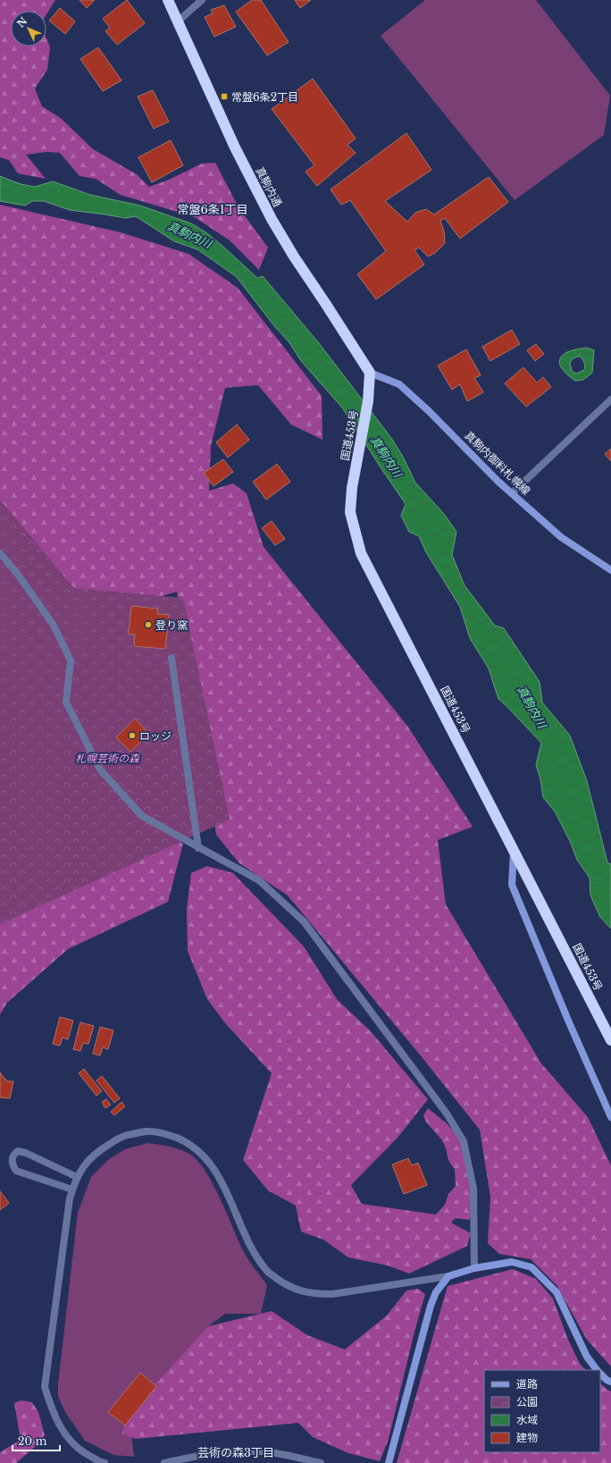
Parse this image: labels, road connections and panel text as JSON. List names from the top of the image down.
{
  "streets": {
    "highway": ["真駒内通", "国道453号"],
    "street": ["真駒内御料札幌線"]
  },
  "crossings": [
    ["真駒内通", "国道453号"],
    ["真駒内通", "真駒内御料札幌線"],
    ["国道453号", "真駒内御料札幌線"]
  ],
  "districts": ["常盤6条1丁目", "芸術の森3丁目"],
  "water": ["真駒内川"],
  "parks": ["札幌芸術の森"],
  "places": {
    "transit": ["常盤6条2丁目"],
    "other": ["登り窯", "ロッジ"]
  },
  "legend": [
    "道路",
    "公園",
    "水域",
    "建物"
  ],
  "scale_bar": "20 m",
  "north": "top left"
}
